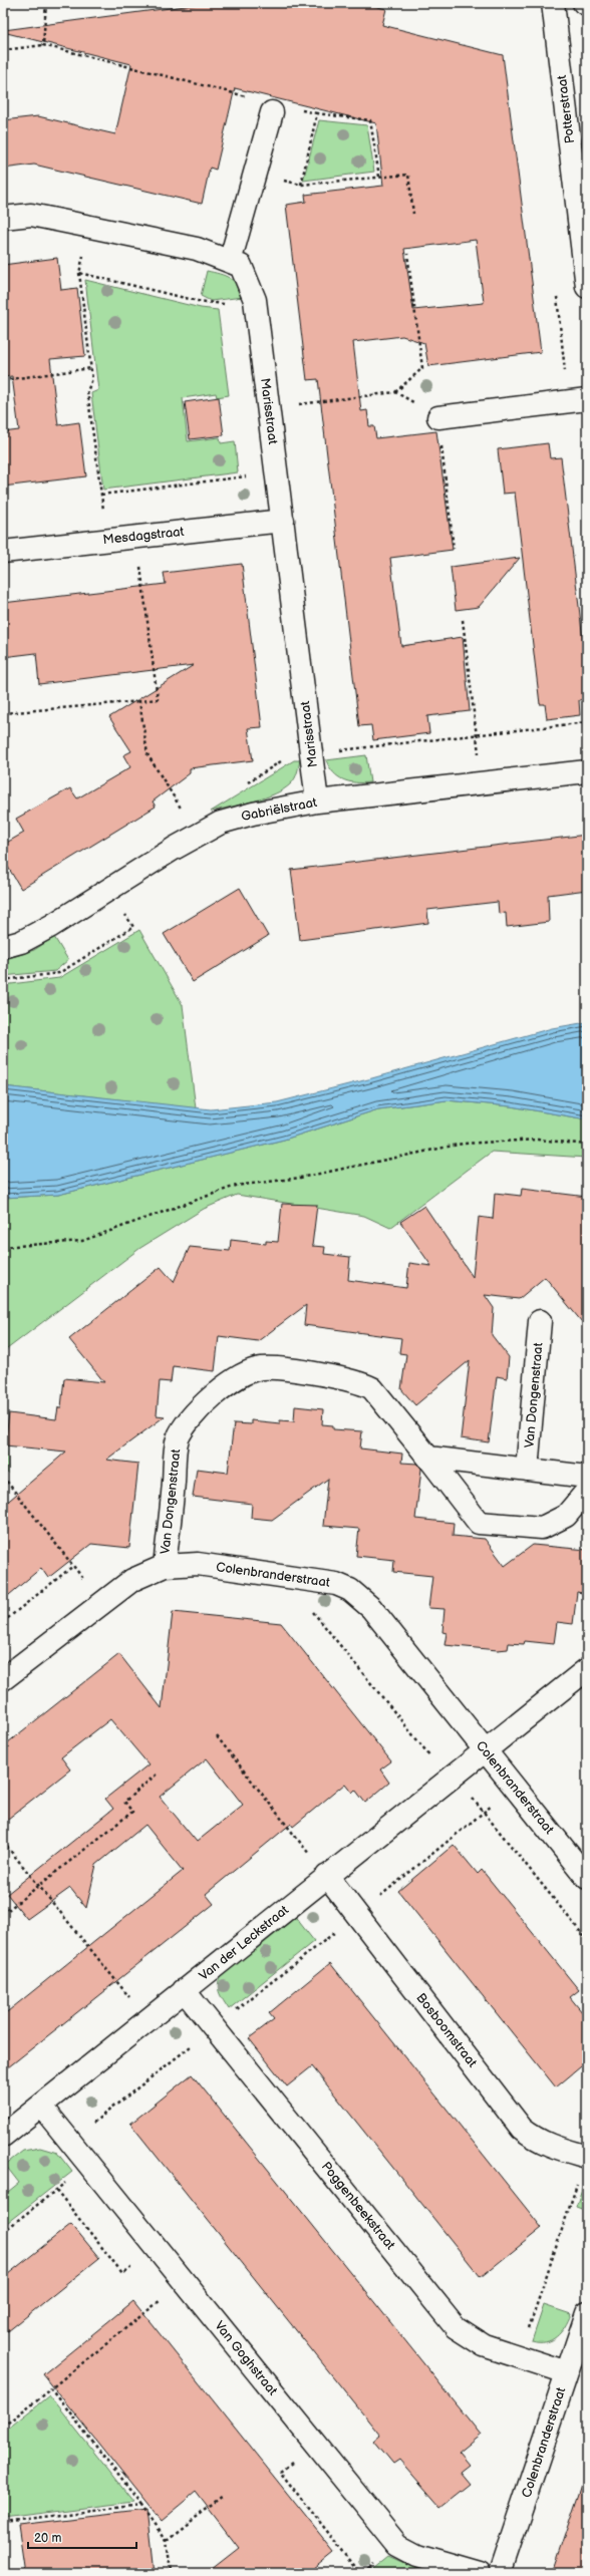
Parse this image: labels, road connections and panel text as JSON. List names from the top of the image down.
{
  "streets": {
    "street": [
      "Potterstraat",
      "Marisstraat",
      "Mesdagstraat",
      "Gabriëlstraat",
      "Van Dongenstraat",
      "Colenbranderstraat",
      "Van der Leckstraat",
      "Bosboomstraat",
      "Poggenbeekstraat",
      "Van Goghstraat"
    ]
  },
  "crossings": [
    ["Marisstraat", "Mesdagstraat"],
    ["Marisstraat", "Gabriëlstraat"],
    ["Van Dongenstraat", "Colenbranderstraat"],
    ["Colenbranderstraat", "Van der Leckstraat"],
    ["Colenbranderstraat", "Poggenbeekstraat"],
    ["Van der Leckstraat", "Bosboomstraat"],
    ["Van der Leckstraat", "Poggenbeekstraat"],
    ["Van der Leckstraat", "Van Goghstraat"]
  ],
  "scale_bar": "20 m"
}
